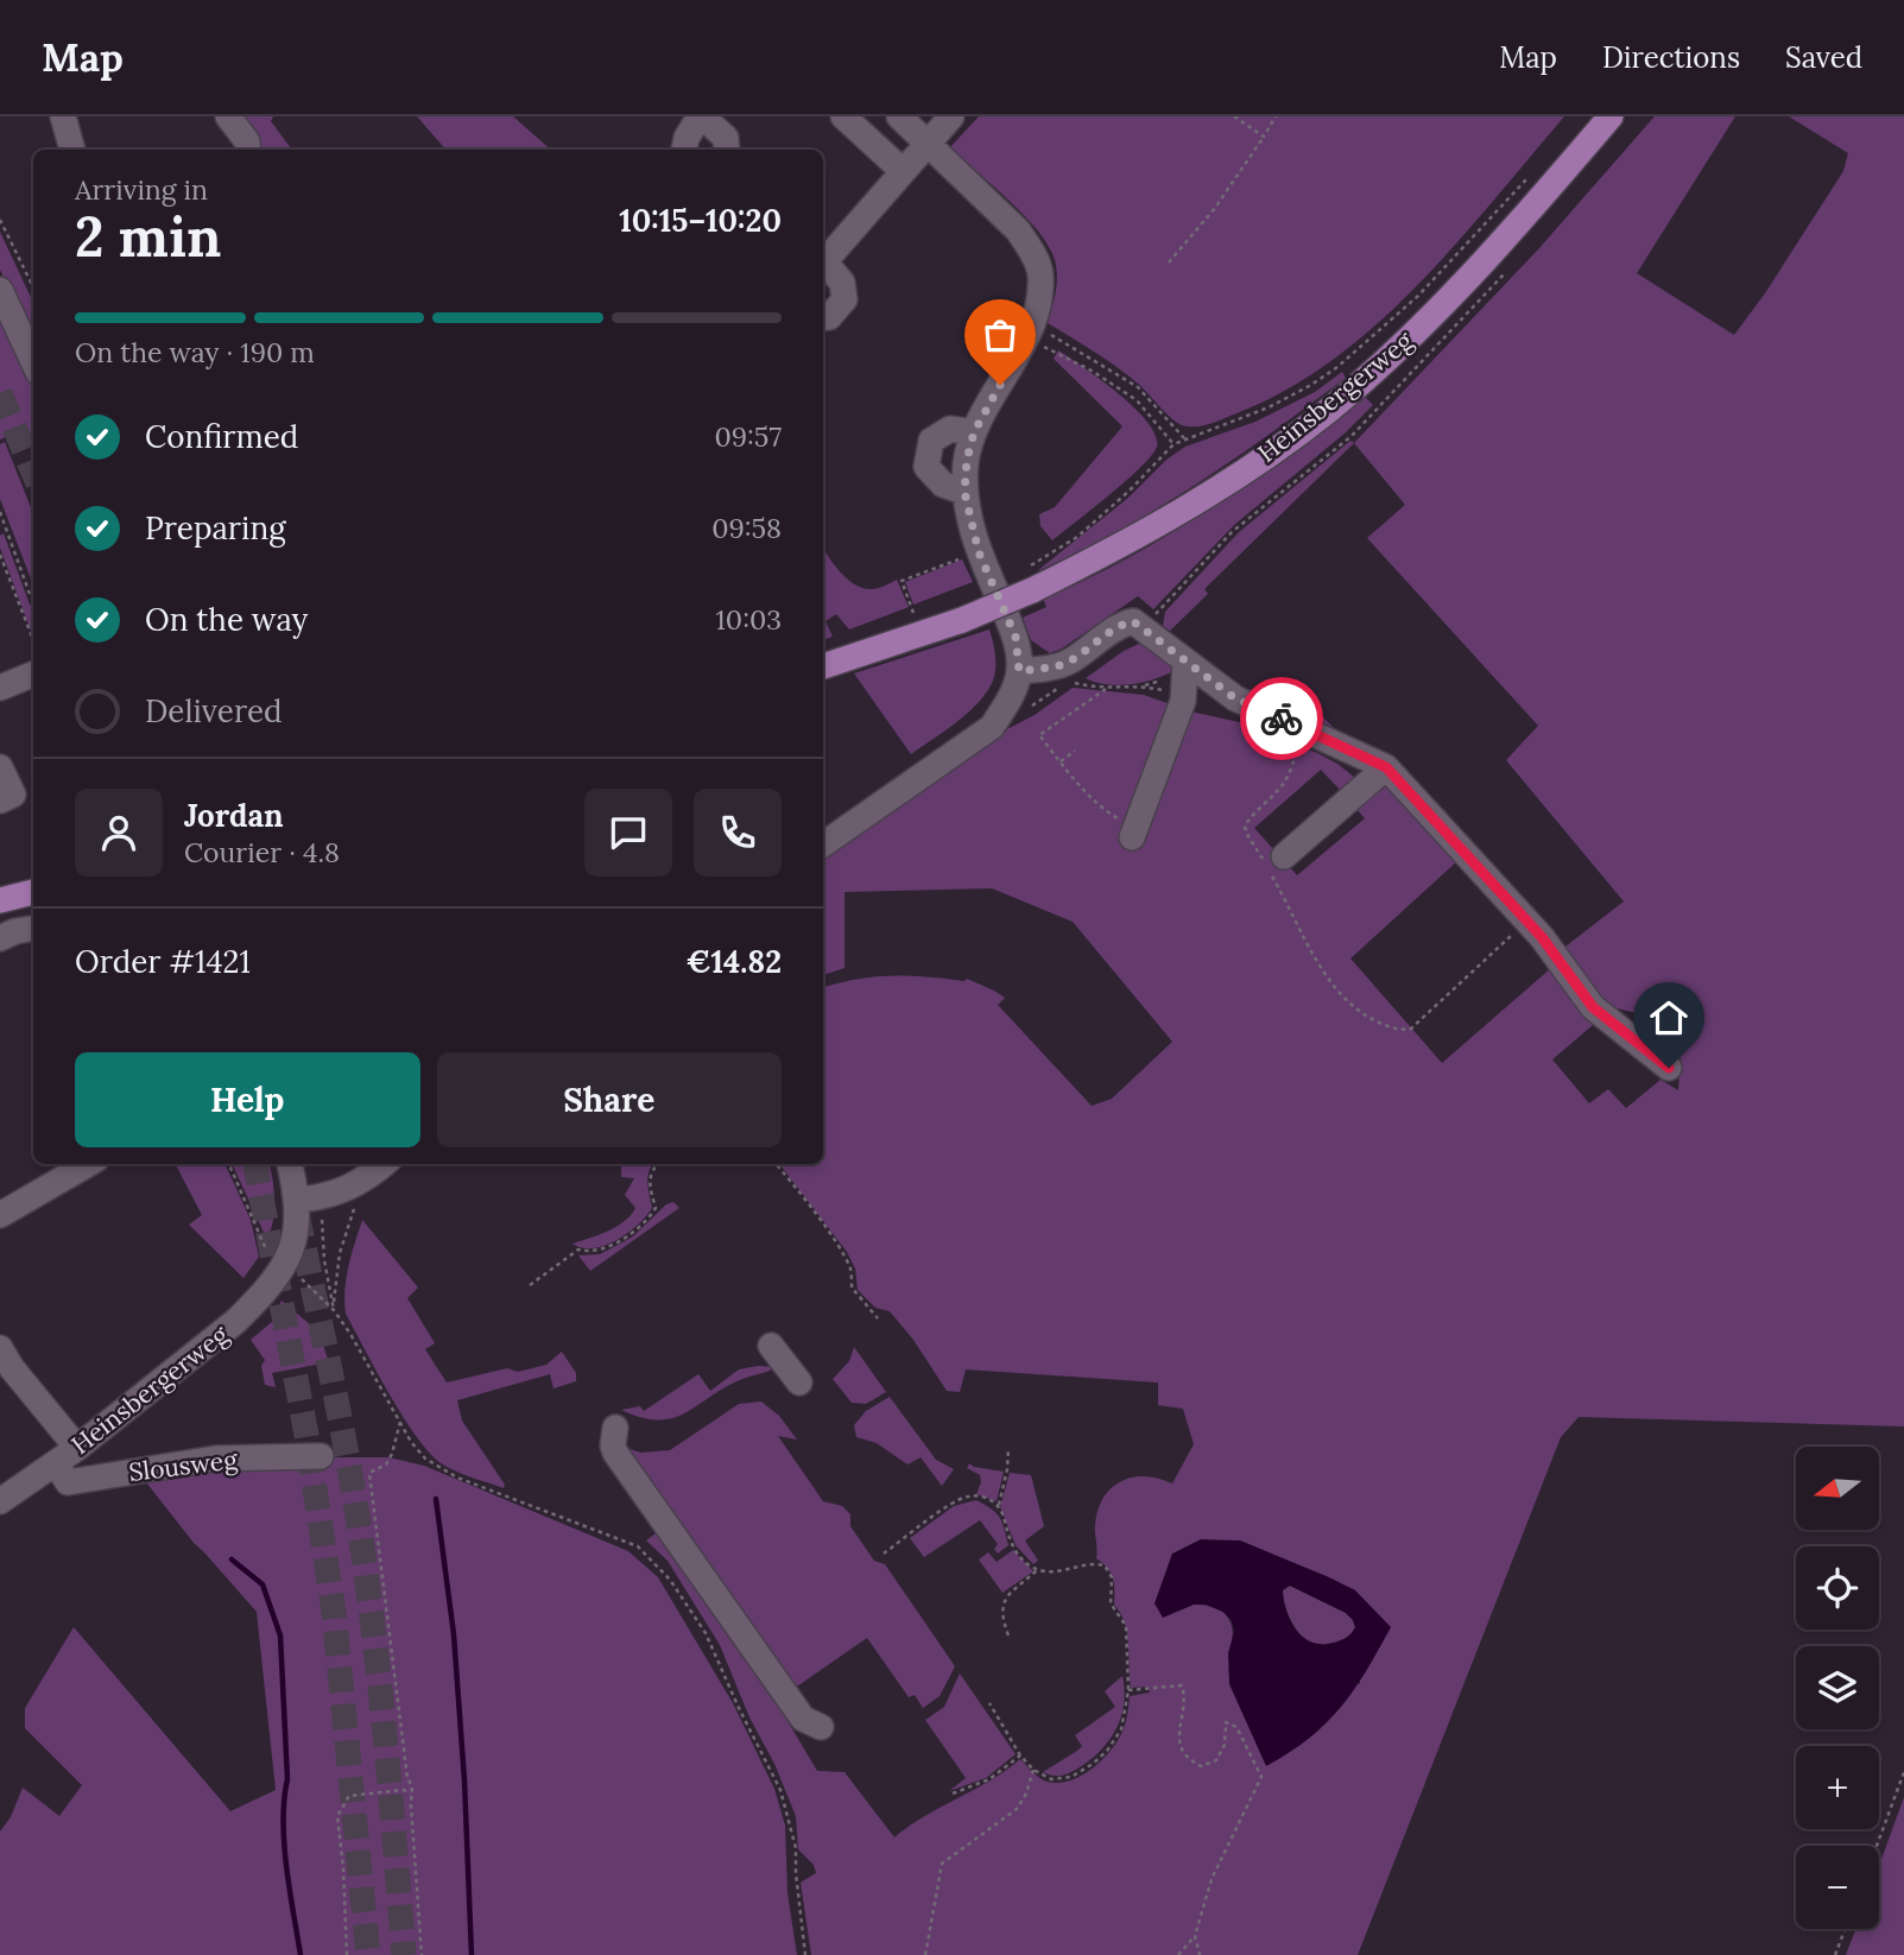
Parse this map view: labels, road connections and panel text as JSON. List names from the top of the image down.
{
  "streets": {
    "main road": ["Heinsbergerweg"],
    "street": ["Slousweg"]
  },
  "crossings": [
    ["Heinsbergerweg", "Slousweg"]
  ],
  "north": "left",
  "page": {
    "header": "Map",
    "nav": ["Map", "Directions", "Saved"],
    "heading": ["2 min", "Arriving in", "10:15–10:20"],
    "panel": [
      "Jordan",
      "Courier · 4.8",
      "Order #1421",
      "€14.82"
    ],
    "bar": "On the way · 190 m",
    "list": [
      ["Confirmed", "09:57"],
      ["Preparing", "09:58"],
      ["On the way", "10:03"],
      "Delivered"
    ],
    "buttons": ["Help", "Share"],
    "map_buttons": ["+", "−"]
  }
}
